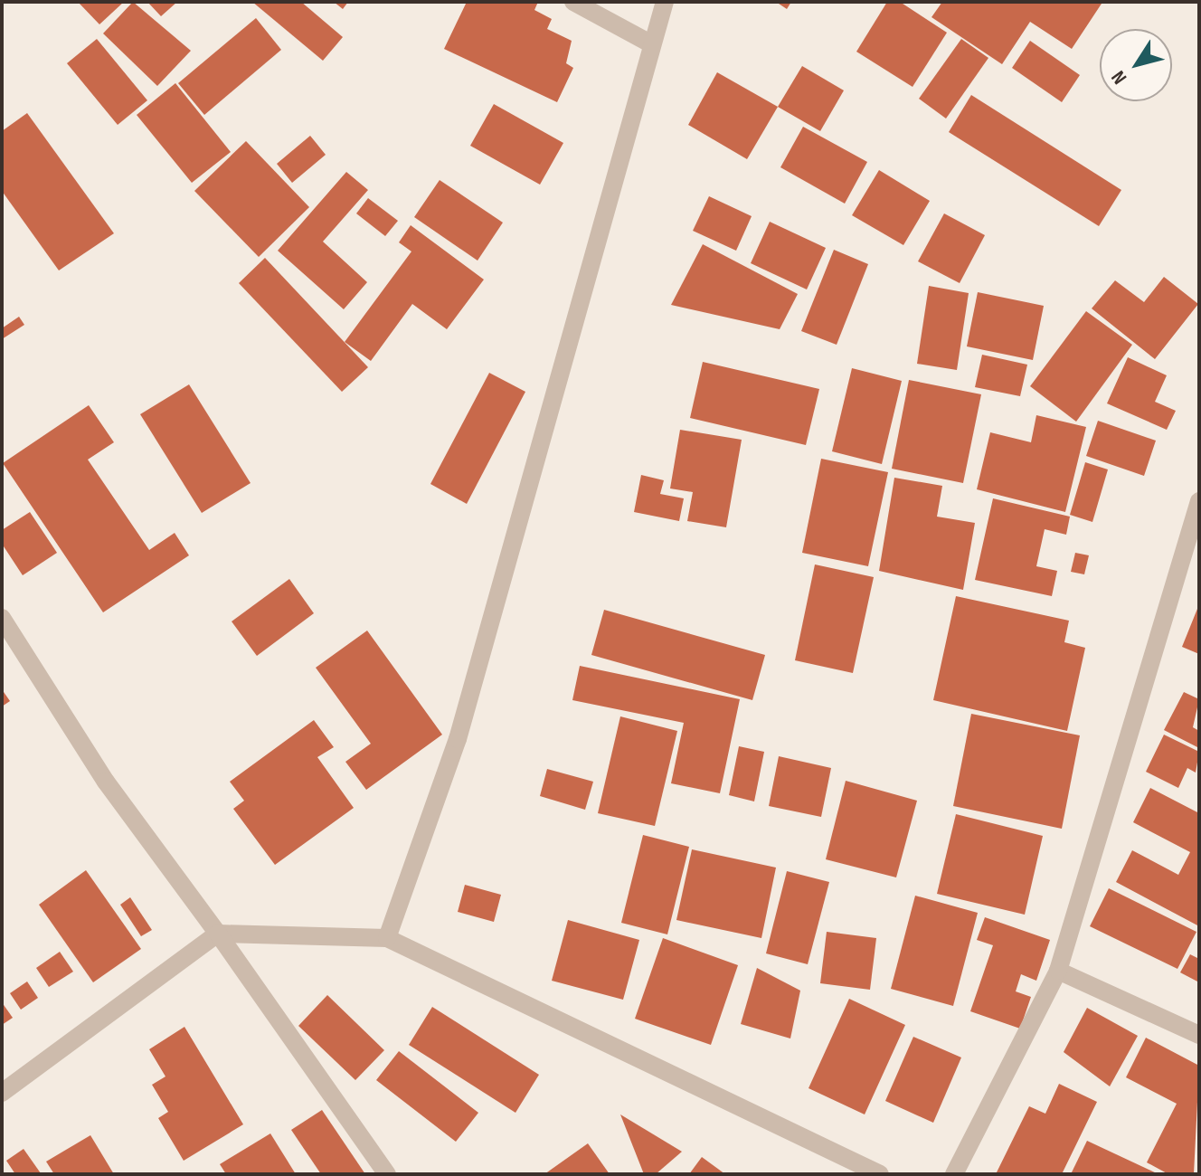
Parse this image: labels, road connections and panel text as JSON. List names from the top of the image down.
{
  "north": "bottom left"
}
